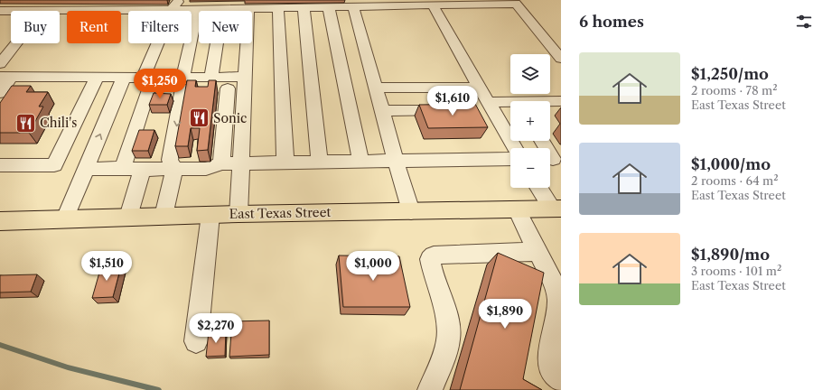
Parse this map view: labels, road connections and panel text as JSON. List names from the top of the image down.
{
  "streets": {
    "main road": ["East Texas Street"]
  },
  "places": {
    "restaurant": ["Sonic", "Chili's"]
  },
  "page": {
    "heading": "6 homes",
    "chip": [
      "Buy",
      "Rent",
      "Filters",
      "New"
    ],
    "list": [
      {
        "name": "$1,250/mo",
        "note": "2 rooms · 78 m² · East Texas Street"
      },
      {
        "name": "$1,000/mo",
        "note": "2 rooms · 64 m² · East Texas Street"
      },
      {
        "name": "$1,890/mo",
        "note": "3 rooms · 101 m² · East Texas Street"
      }
    ],
    "map_buttons": ["+", "−"],
    "price": [
      "$1,250",
      "$1,610",
      "$1,510",
      "$1,000",
      "$1,890",
      "$2,270"
    ]
  }
}
